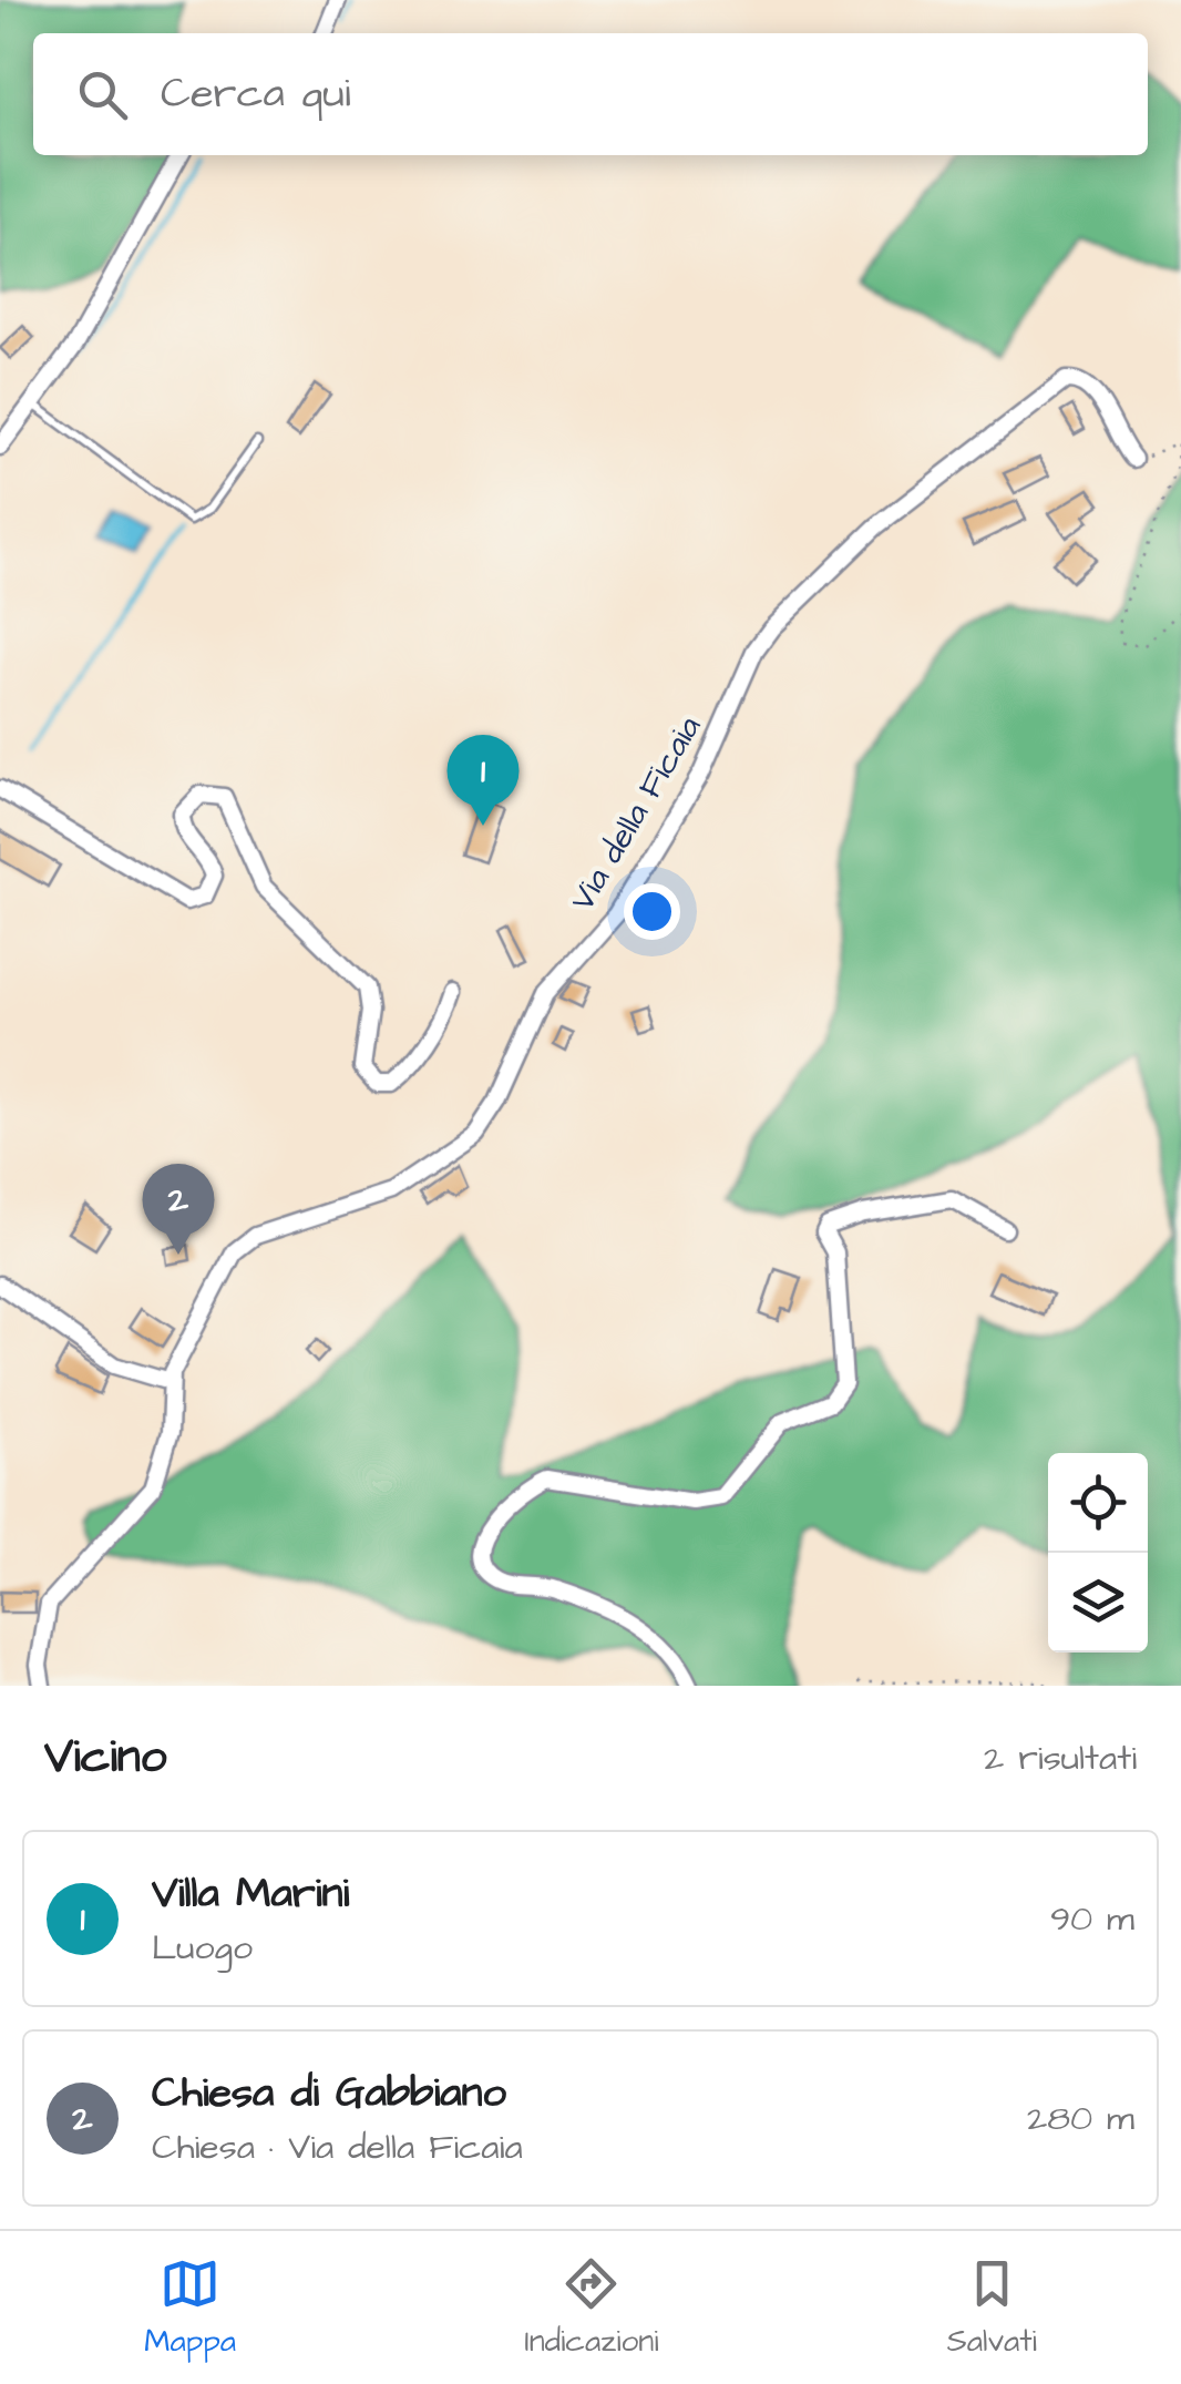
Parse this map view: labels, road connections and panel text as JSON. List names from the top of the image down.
{
  "streets": {
    "street": ["Via della Ficaia"]
  },
  "page": {
    "search": "Cerca qui",
    "pins": ["1", "2"],
    "heading": ["Vicino", "2 risultati"],
    "list": [
      {
        "mark": "1",
        "name": "Villa Marini",
        "note": "Luogo",
        "value": "90 m"
      },
      {
        "mark": "2",
        "name": "Chiesa di Gabbiano",
        "note": "Chiesa · Via della Ficaia",
        "value": "280 m"
      }
    ],
    "nav": ["Mappa", "Indicazioni", "Salvati"]
  }
}
